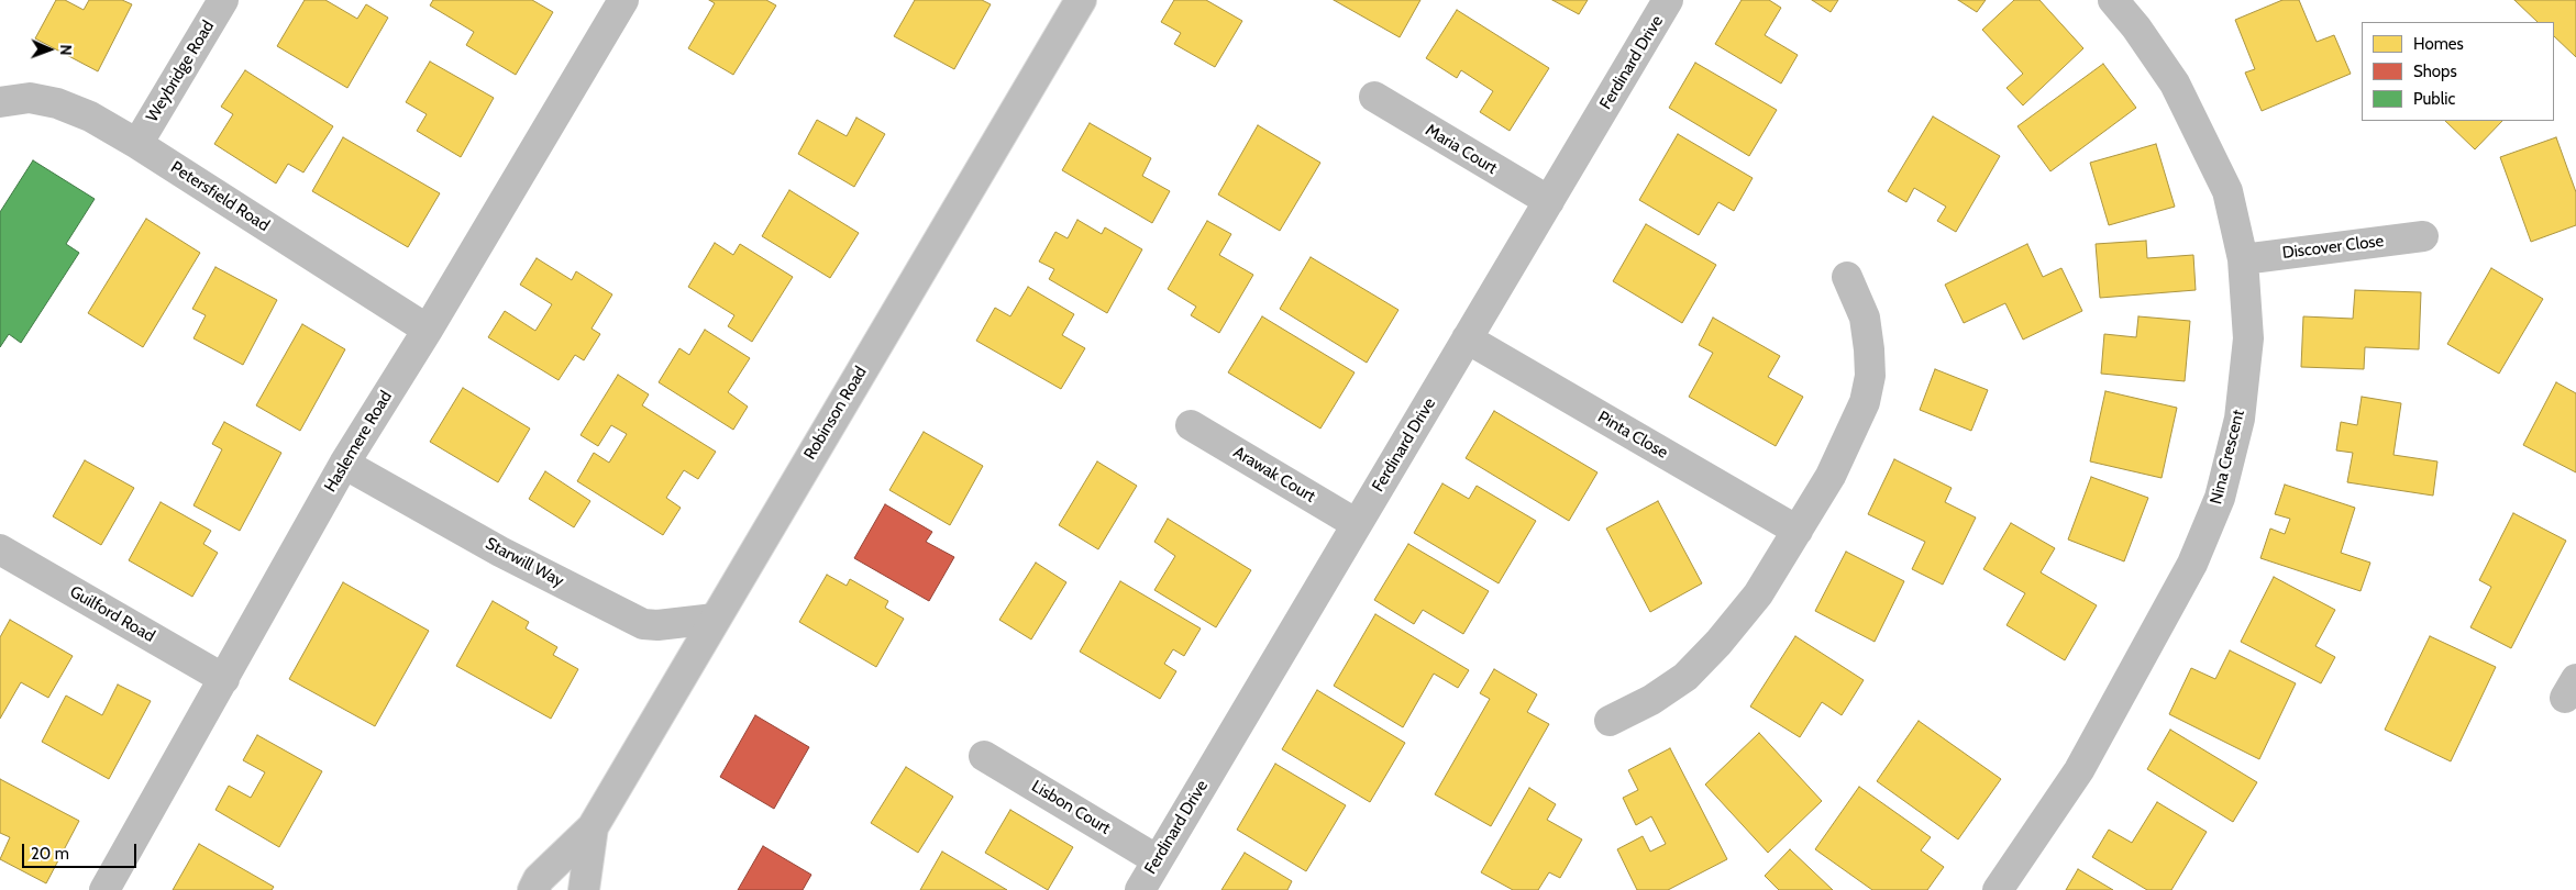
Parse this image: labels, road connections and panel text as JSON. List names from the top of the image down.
{
  "streets": {
    "main road": [
      "Ferdinard Drive",
      "Weybridge Road",
      "Maria Court",
      "Petersfield Road",
      "Discover Close",
      "Robinson Road",
      "Pinta Close",
      "Haslemere Road",
      "Nina Crescent",
      "Arawak Court",
      "Starwill Way",
      "Guilford Road",
      "Lisbon Court"
    ]
  },
  "crossings": [
    ["Ferdinard Drive", "Maria Court"],
    ["Ferdinard Drive", "Pinta Close"],
    ["Ferdinard Drive", "Arawak Court"],
    ["Ferdinard Drive", "Lisbon Court"],
    ["Weybridge Road", "Petersfield Road"],
    ["Petersfield Road", "Haslemere Road"],
    ["Discover Close", "Nina Crescent"],
    ["Robinson Road", "Starwill Way"],
    ["Haslemere Road", "Starwill Way"],
    ["Haslemere Road", "Guilford Road"]
  ],
  "legend": ["Homes", "Shops", "Public"],
  "scale_bar": "20 m",
  "north": "right"
}
